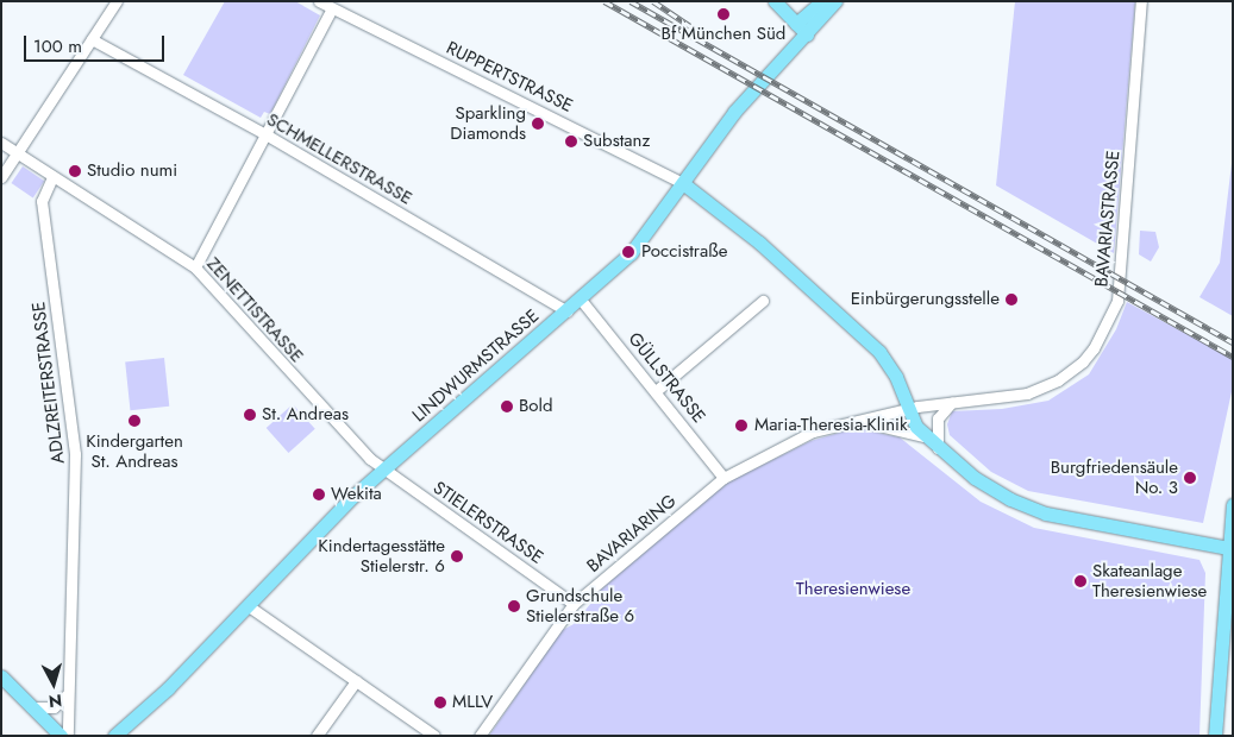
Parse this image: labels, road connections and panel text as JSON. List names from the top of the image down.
{
  "streets": {
    "main road": ["LINDWURMSTRASSE"],
    "street": [
      "RUPPERTSTRASSE",
      "SCHMELLERSTRASSE",
      "BAVARIASTRASSE",
      "ZENETTISTRASSE",
      "GÜLLSTRASSE",
      "ADLZREITERSTRASSE",
      "STIELERSTRASSE",
      "BAVARIARING"
    ]
  },
  "crossings": [
    ["RUPPERTSTRASSE", "LINDWURMSTRASSE"],
    ["SCHMELLERSTRASSE", "LINDWURMSTRASSE"],
    ["BAVARIASTRASSE", "BAVARIARING"],
    ["ZENETTISTRASSE", "LINDWURMSTRASSE"],
    ["ZENETTISTRASSE", "ADLZREITERSTRASSE"],
    ["ZENETTISTRASSE", "STIELERSTRASSE"],
    ["LINDWURMSTRASSE", "GÜLLSTRASSE"],
    ["LINDWURMSTRASSE", "STIELERSTRASSE"],
    ["GÜLLSTRASSE", "BAVARIARING"],
    ["STIELERSTRASSE", "BAVARIARING"]
  ],
  "parks": ["Theresienwiese"],
  "places": [
    "Bf München Süd",
    "Sparkling Diamonds",
    "Substanz",
    "Studio numi",
    "Poccistraße",
    "Einbürgerungsstelle",
    "Bold",
    "St. Andreas",
    "Kindergarten St. Andreas",
    "Maria-Theresia-Klinik",
    "Burgfriedensäule No. 3",
    "Wekita",
    "Kindertagesstätte Stielerstr. 6",
    "Skateanlage Theresienwiese",
    "Grundschule Stielerstraße 6",
    "MLLV"
  ],
  "scale_bar": "100 m",
  "north": "bottom"
}
